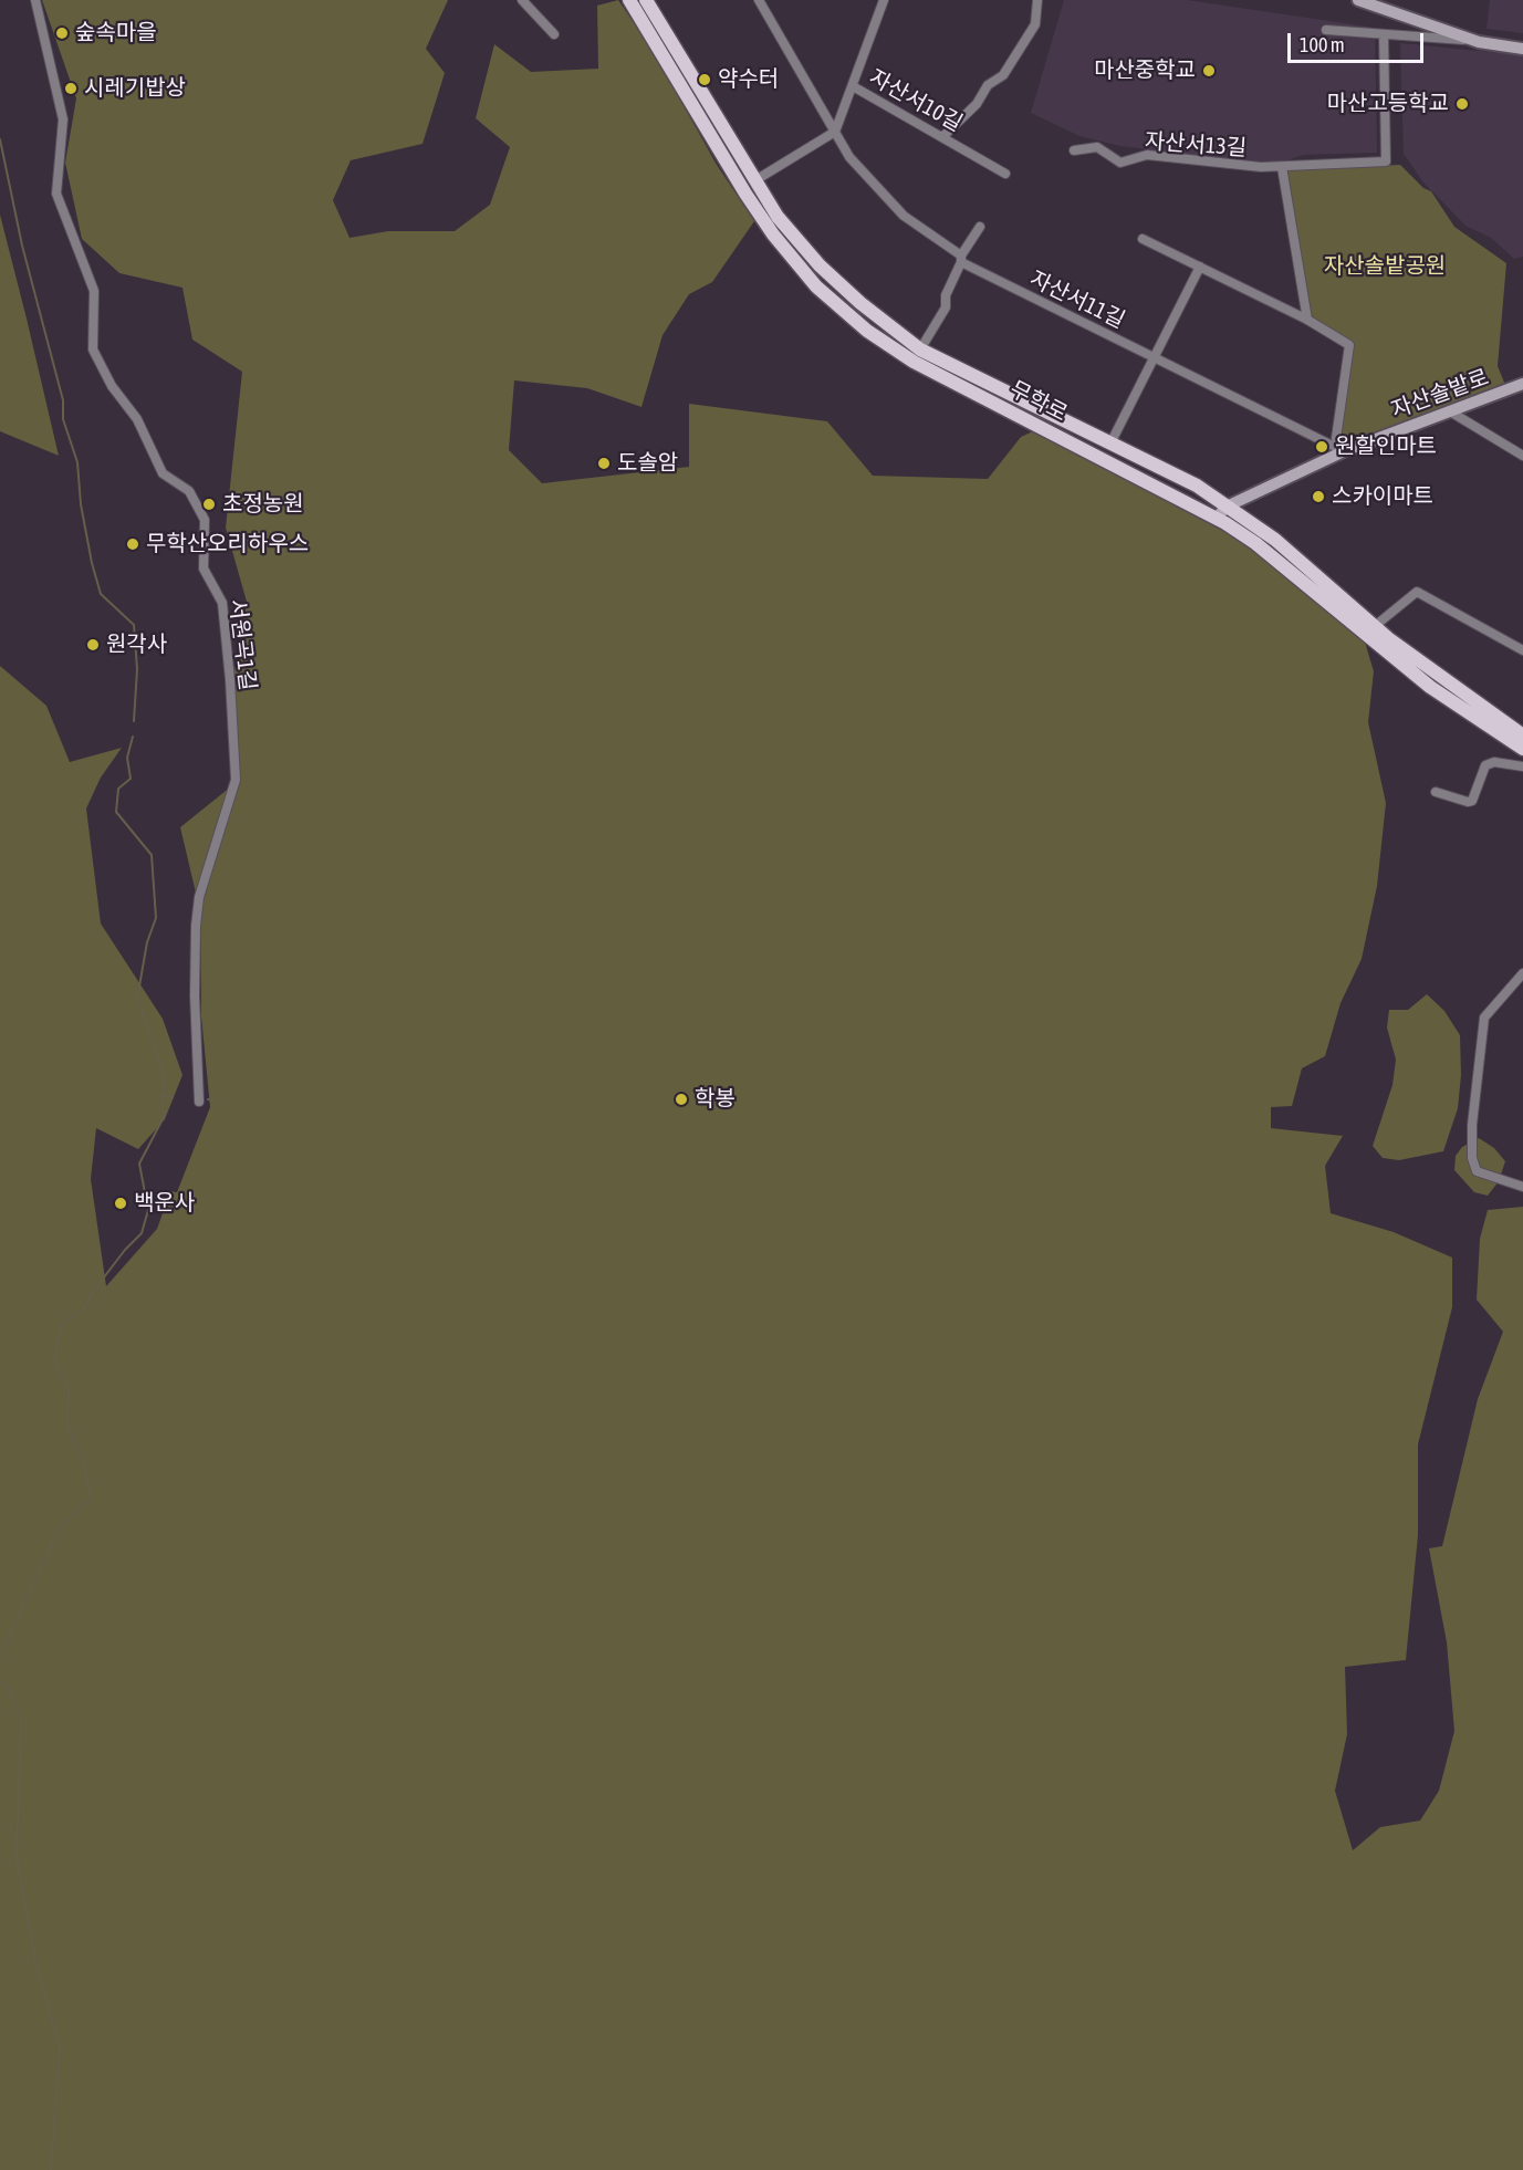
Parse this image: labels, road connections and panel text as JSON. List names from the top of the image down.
{
  "streets": {
    "main road": ["자산솔밭로", "무학로"],
    "street": [
      "자산서10길",
      "자산서13길",
      "자산서11길",
      "서원곡1길"
    ]
  },
  "crossings": [
    ["자산서11길", "자산솔밭로"],
    ["자산솔밭로", "무학로"]
  ],
  "parks": ["자산솔밭공원"],
  "places": [
    "숲속마을",
    "마산중학교",
    "약수터",
    "시레기밥상",
    "마산고등학교",
    "원할인마트",
    "도솔암",
    "스카이마트",
    "초정농원",
    "무학산오리하우스",
    "원각사",
    "학봉",
    "백운사"
  ],
  "scale_bar": "100 m"
}
